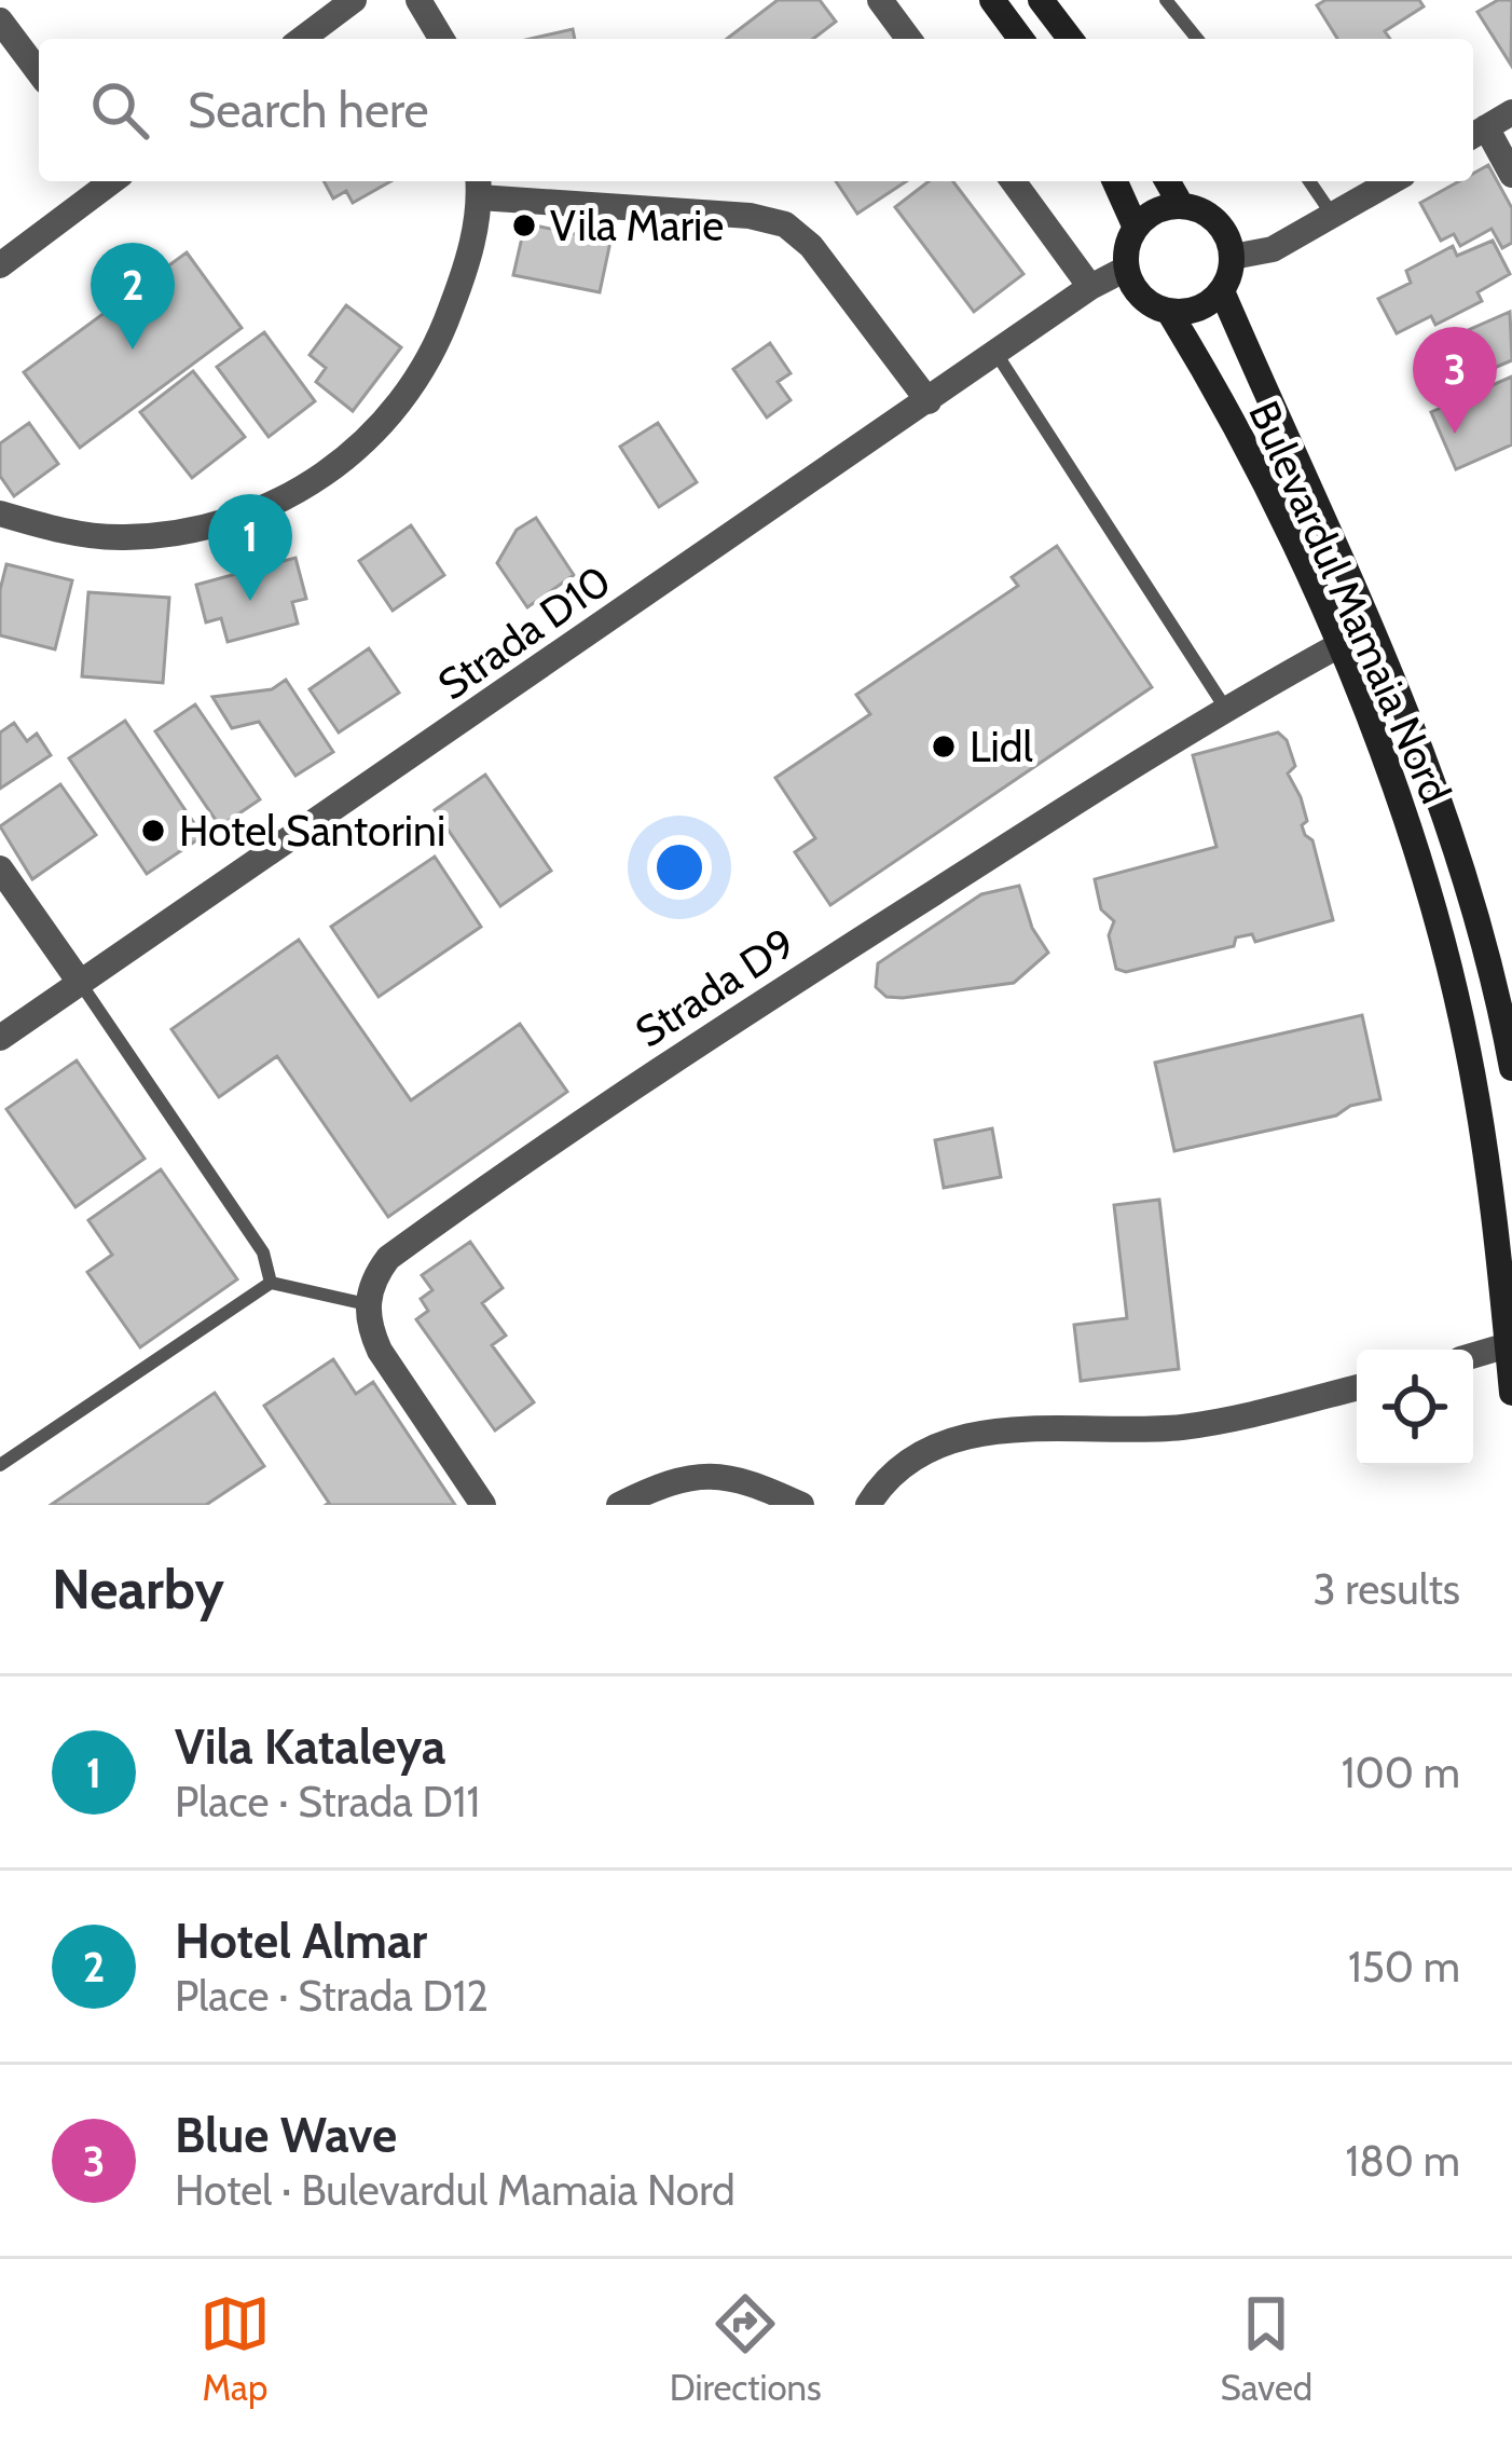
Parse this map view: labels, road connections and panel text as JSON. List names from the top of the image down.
{
  "streets": {
    "main road": ["Bulevardul Mamaia Nord"],
    "street": ["Strada D10", "Strada D9"]
  },
  "crossings": [
    ["Bulevardul Mamaia Nord", "Strada D10"],
    ["Bulevardul Mamaia Nord", "Strada D9"]
  ],
  "places": ["Vila Marie", "Lidl", "Hotel Santorini"],
  "page": {
    "search": "Search here",
    "pins": ["2", "3", "1"],
    "heading": ["Nearby", "3 results"],
    "list": [
      {
        "mark": "1",
        "name": "Vila Kataleya",
        "note": "Place · Strada D11",
        "value": "100 m"
      },
      {
        "mark": "2",
        "name": "Hotel Almar",
        "note": "Place · Strada D12",
        "value": "150 m"
      },
      {
        "mark": "3",
        "name": "Blue Wave",
        "note": "Hotel · Bulevardul Mamaia Nord",
        "value": "180 m"
      }
    ],
    "nav": ["Map", "Directions", "Saved"]
  }
}
